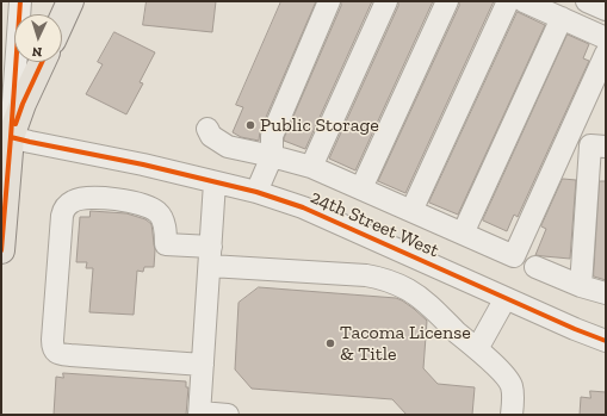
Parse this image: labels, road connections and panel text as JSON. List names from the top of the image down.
{
  "streets": {
    "street": ["24th Street West"]
  },
  "places": ["Public Storage", "Tacoma License & Title"],
  "north": "bottom"
}
